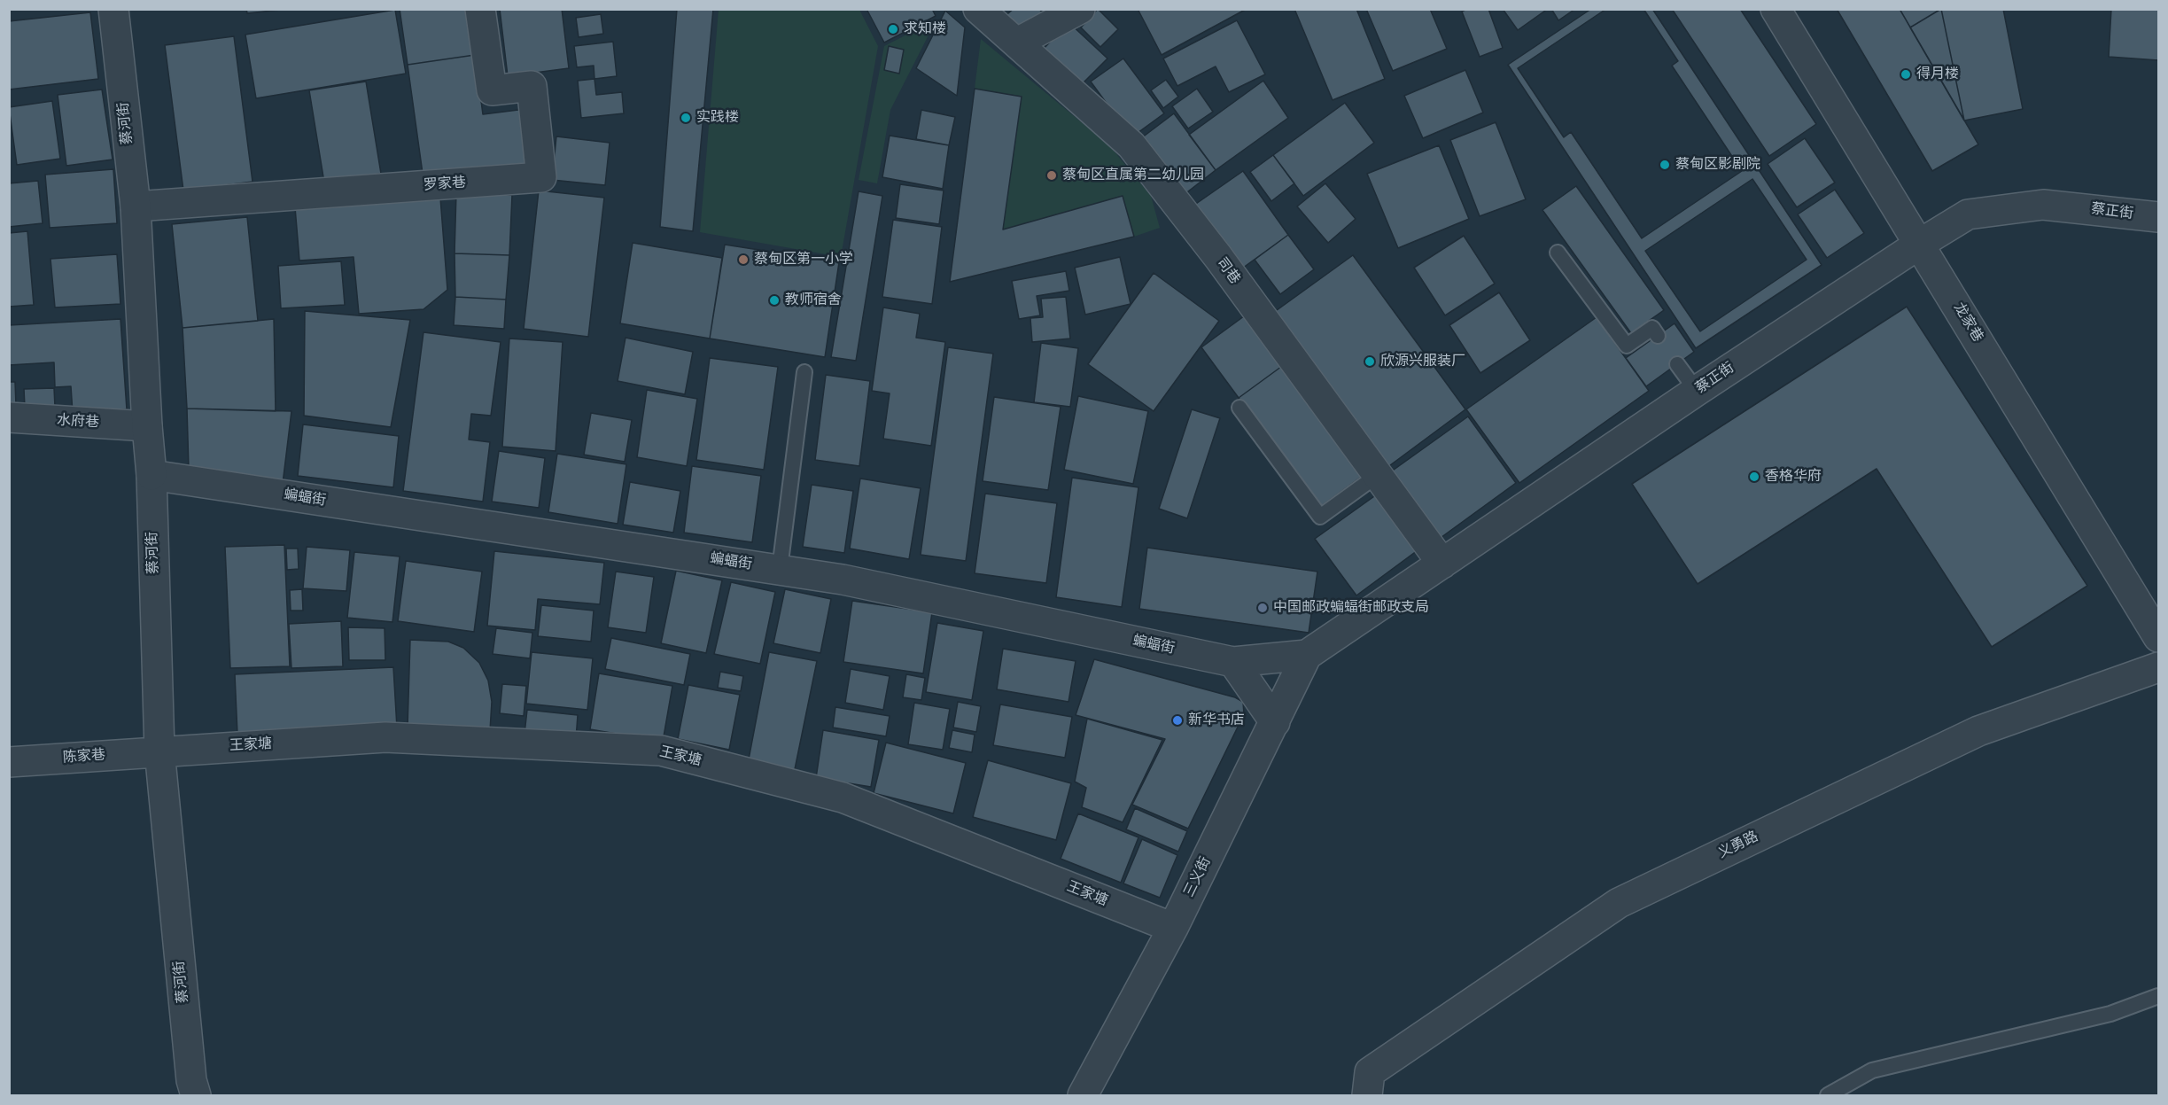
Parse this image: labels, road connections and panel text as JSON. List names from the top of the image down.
{
  "streets": {
    "street": [
      "蔡河街",
      "罗家巷",
      "蔡正街",
      "司巷",
      "龙家巷",
      "水府巷",
      "蝙蝠街",
      "王家塘",
      "陈家巷",
      "义勇路",
      "三义街"
    ]
  },
  "crossings": [
    ["蔡河街", "罗家巷"],
    ["蔡河街", "水府巷"],
    ["蔡河街", "蝙蝠街"],
    ["蔡河街", "王家塘"],
    ["蔡河街", "陈家巷"],
    ["蔡正街", "司巷"],
    ["蔡正街", "龙家巷"],
    ["蔡正街", "蝙蝠街"],
    ["蔡正街", "三义街"],
    ["蝙蝠街", "三义街"],
    ["王家塘", "陈家巷"],
    ["王家塘", "三义街"]
  ],
  "places": [
    "求知楼",
    "得月楼",
    "实践楼",
    "蔡甸区影剧院",
    "蔡甸区直属第二幼儿园",
    "蔡甸区第一小学",
    "教师宿舍",
    "欣源兴服装厂",
    "香格华府",
    "中国邮政蝙蝠街邮政支局",
    "新华书店"
  ]
}
